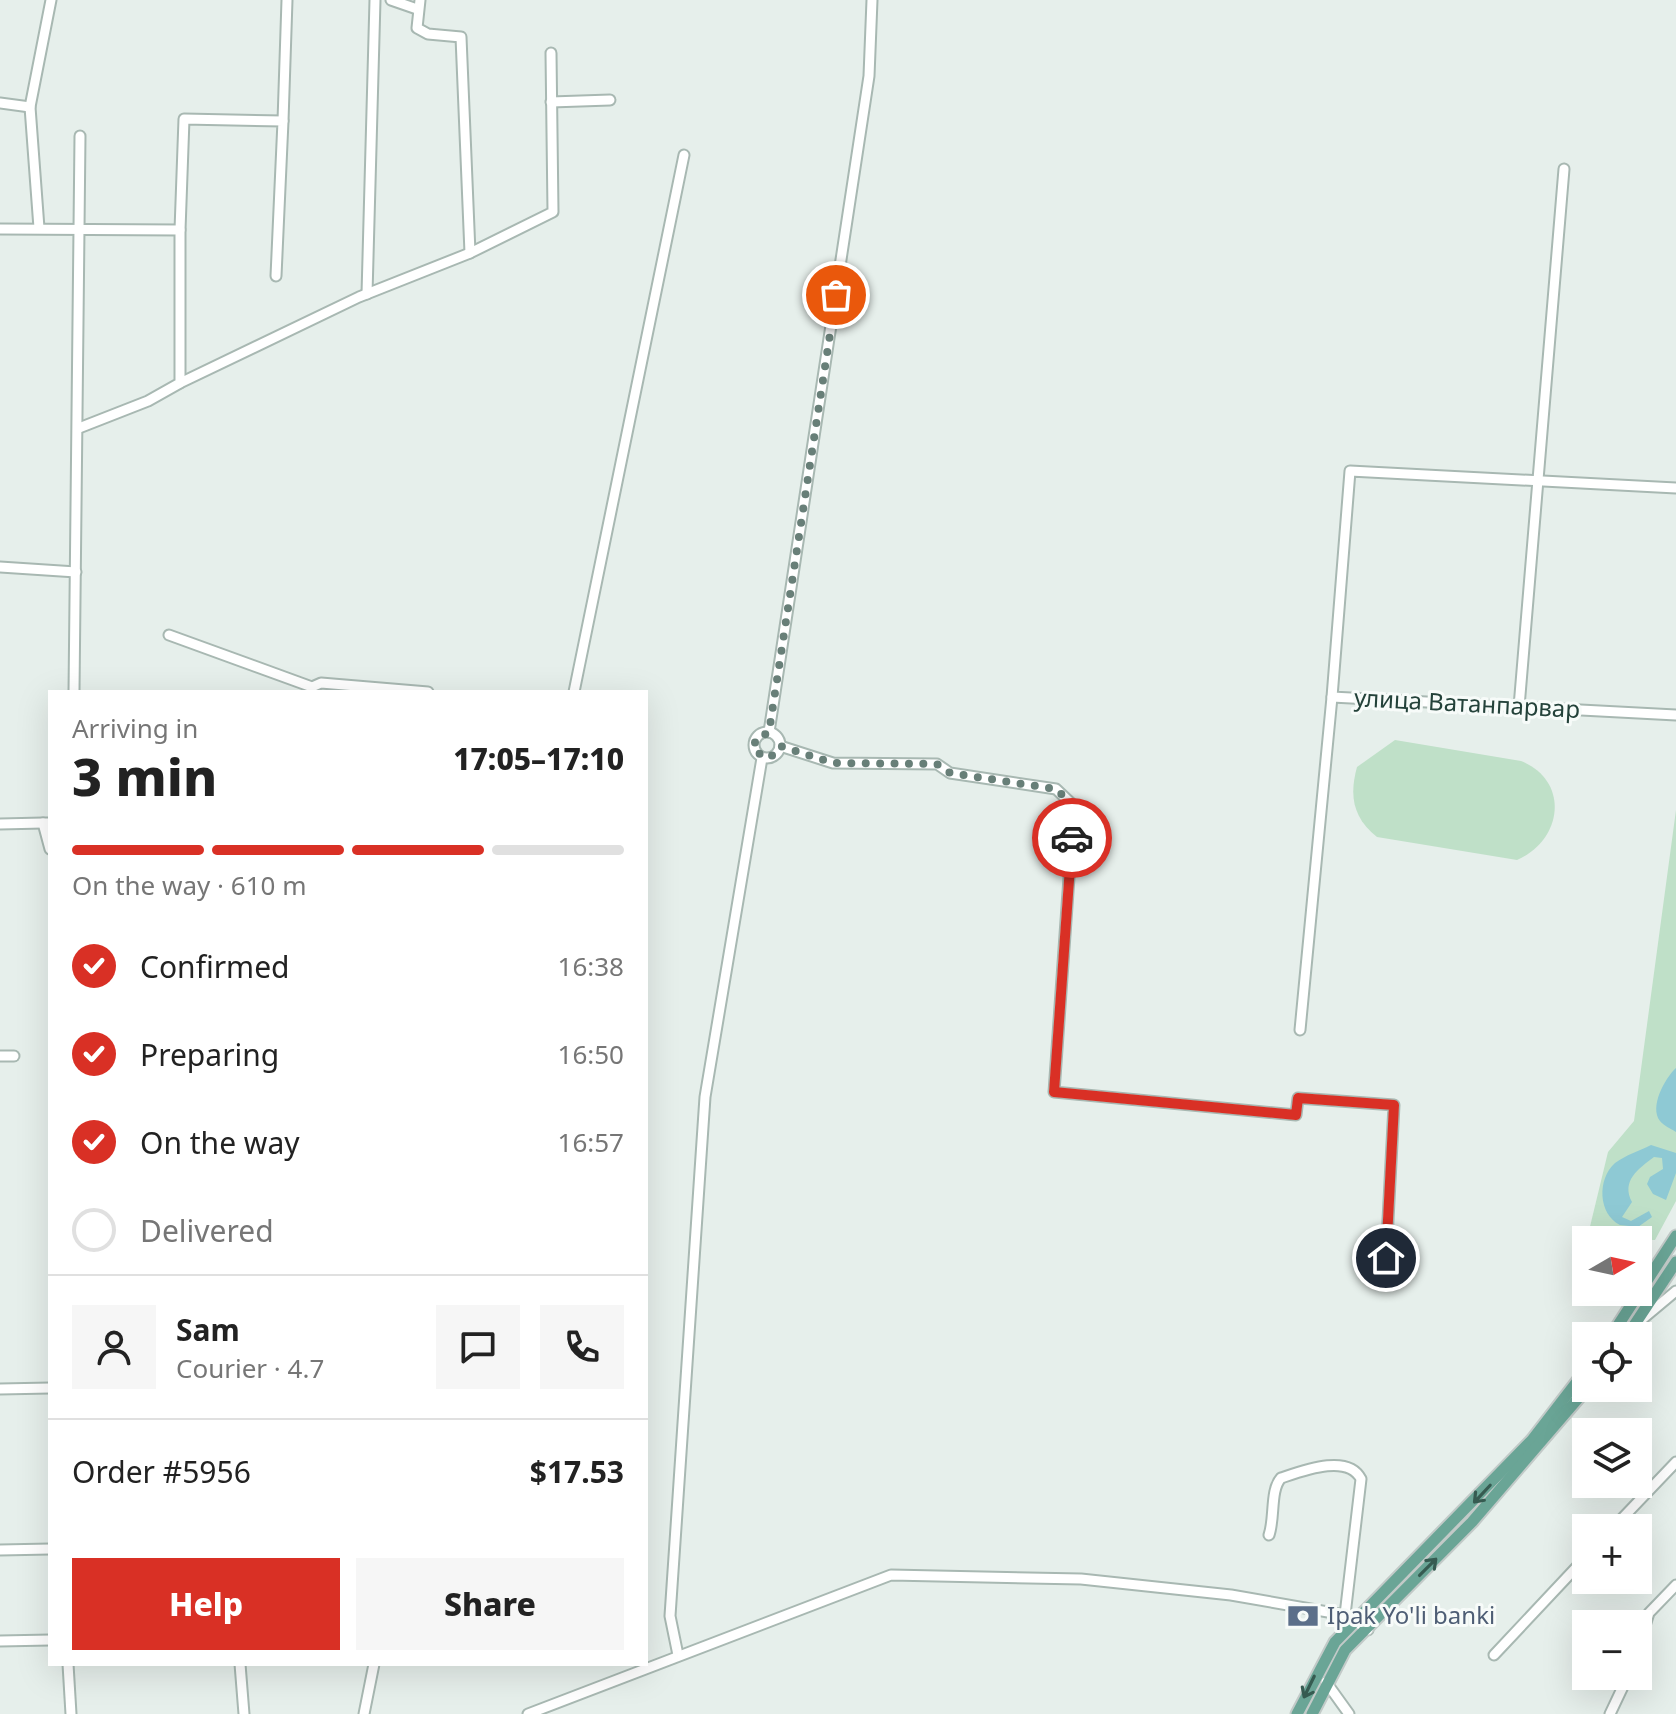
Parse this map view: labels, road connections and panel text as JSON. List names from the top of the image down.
{
  "streets": {
    "street": ["улица Ватанпарвар"]
  },
  "places": {
    "bank": ["Ipak Yo'li banki"]
  },
  "north": "right",
  "page": {
    "heading": ["3 min", "Arriving in", "17:05–17:10"],
    "panel": [
      "Sam",
      "Courier · 4.7",
      "Order #5956",
      "$17.53"
    ],
    "bar": "On the way · 610 m",
    "list": [
      ["Confirmed", "16:38"],
      ["Preparing", "16:50"],
      ["On the way", "16:57"],
      "Delivered"
    ],
    "map_buttons": ["+", "−"],
    "buttons": ["Help", "Share"]
  }
}
